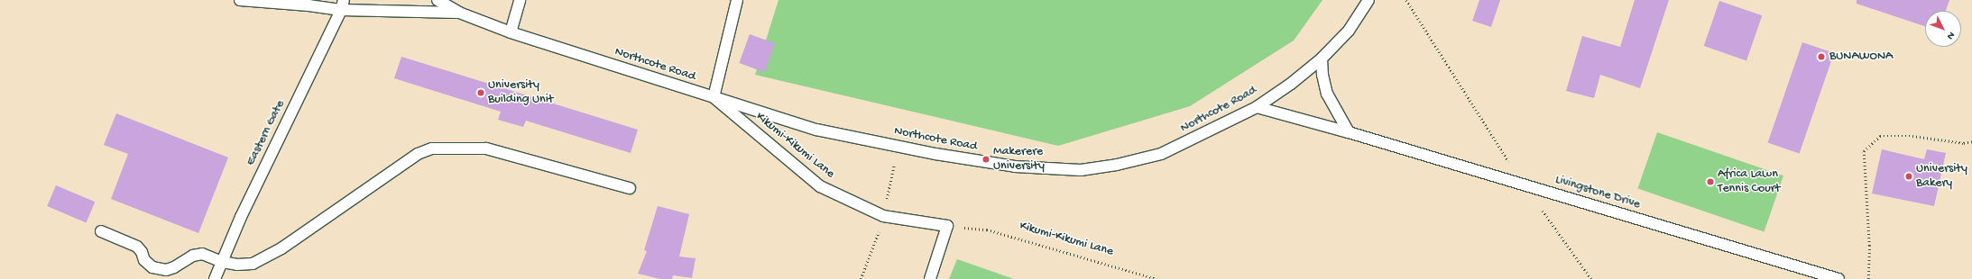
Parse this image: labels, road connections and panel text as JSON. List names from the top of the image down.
{
  "streets": {
    "lane": [
      "Northcote Road",
      "Eastern Gate",
      "Kikumi-Kikumi Lane",
      "Livingstone Drive"
    ]
  },
  "crossings": [
    ["Northcote Road", "Eastern Gate"],
    ["Northcote Road", "Kikumi-Kikumi Lane"],
    ["Northcote Road", "Livingstone Drive"]
  ],
  "places": [
    "BUNAWONA",
    "University Building Unit",
    "Makerere University",
    "University Bakery",
    "Africa Lawn Tennis Court"
  ],
  "north": "bottom right"
}
